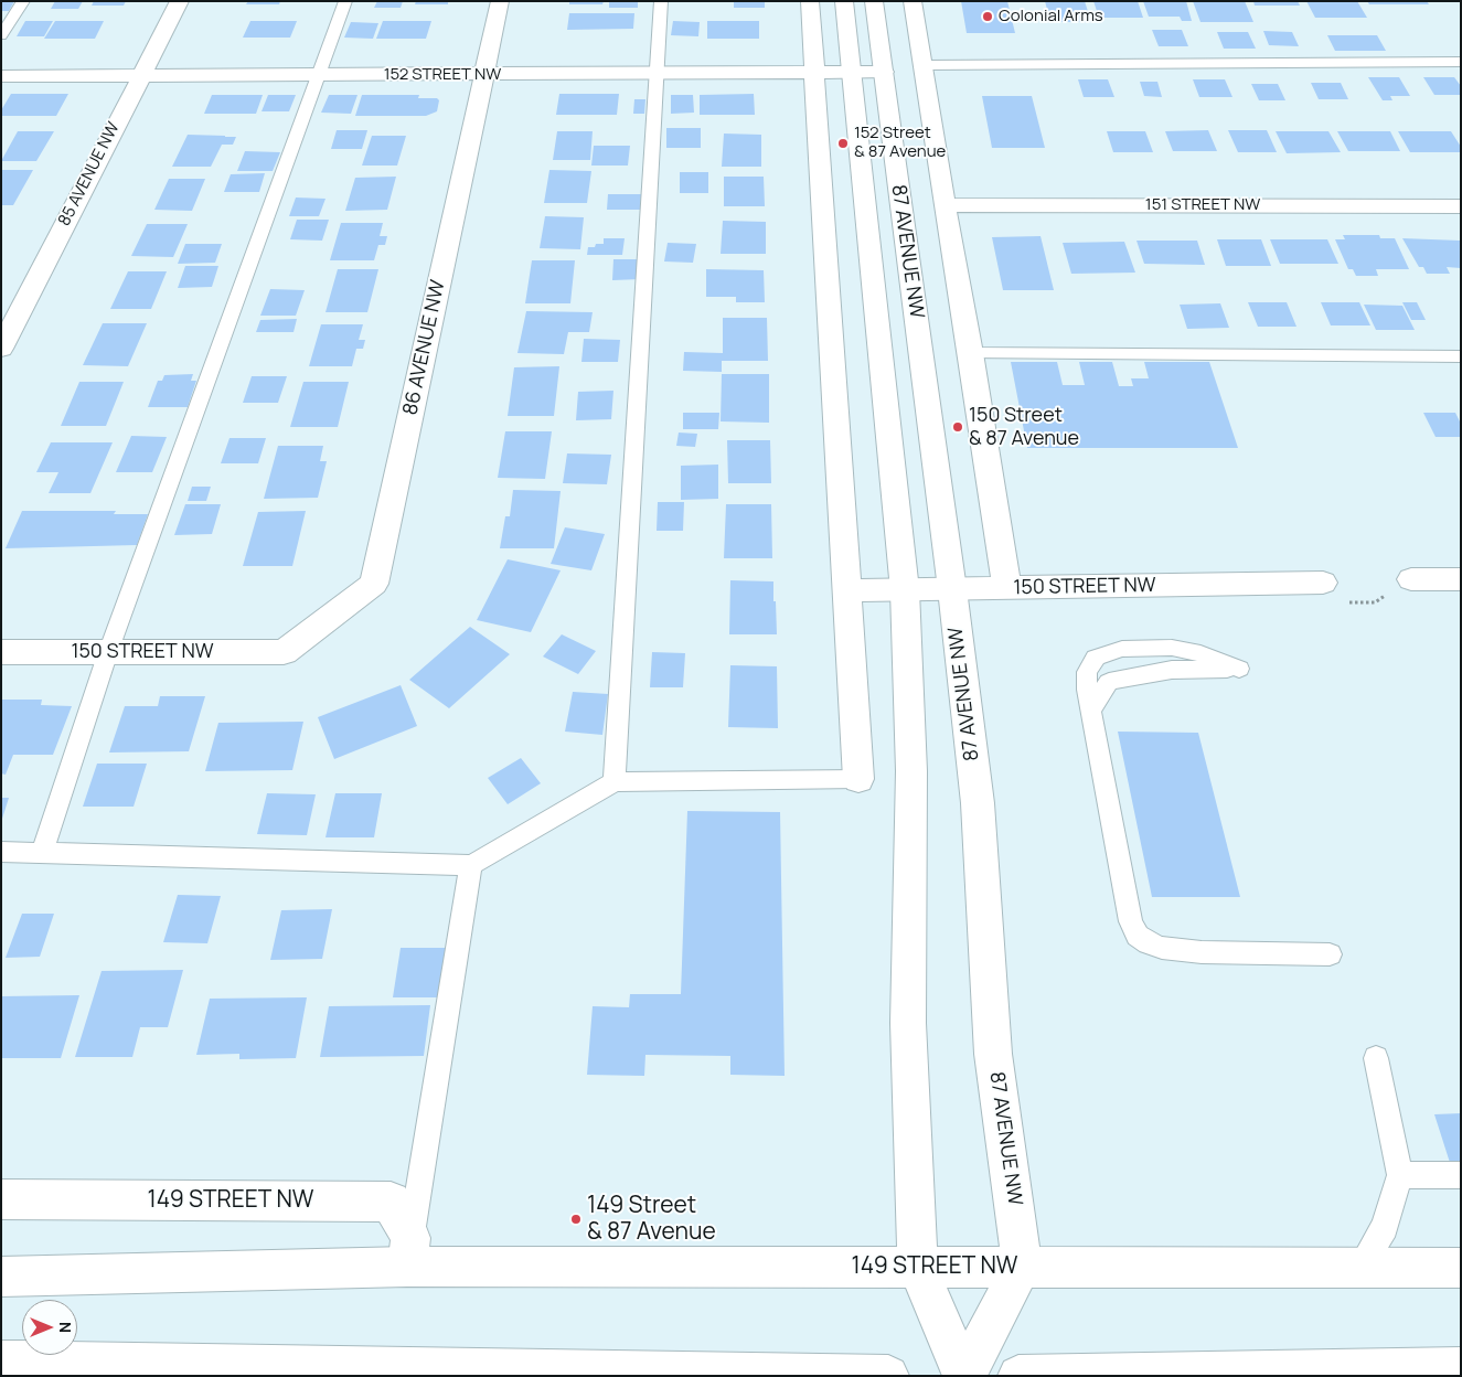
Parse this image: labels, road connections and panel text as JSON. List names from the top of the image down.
{
  "streets": {
    "street": [
      "152 STREET NW",
      "85 AVENUE NW",
      "151 STREET NW",
      "87 AVENUE NW",
      "86 AVENUE NW",
      "150 STREET NW",
      "149 STREET NW"
    ]
  },
  "crossings": [
    ["152 STREET NW", "85 AVENUE NW"],
    ["152 STREET NW", "87 AVENUE NW"],
    ["152 STREET NW", "86 AVENUE NW"],
    ["87 AVENUE NW", "150 STREET NW"],
    ["87 AVENUE NW", "149 STREET NW"],
    ["86 AVENUE NW", "150 STREET NW"]
  ],
  "places": [
    "Colonial Arms",
    "152 Street & 87 Avenue",
    "150 Street & 87 Avenue",
    "149 Street & 87 Avenue"
  ],
  "north": "right"
}
